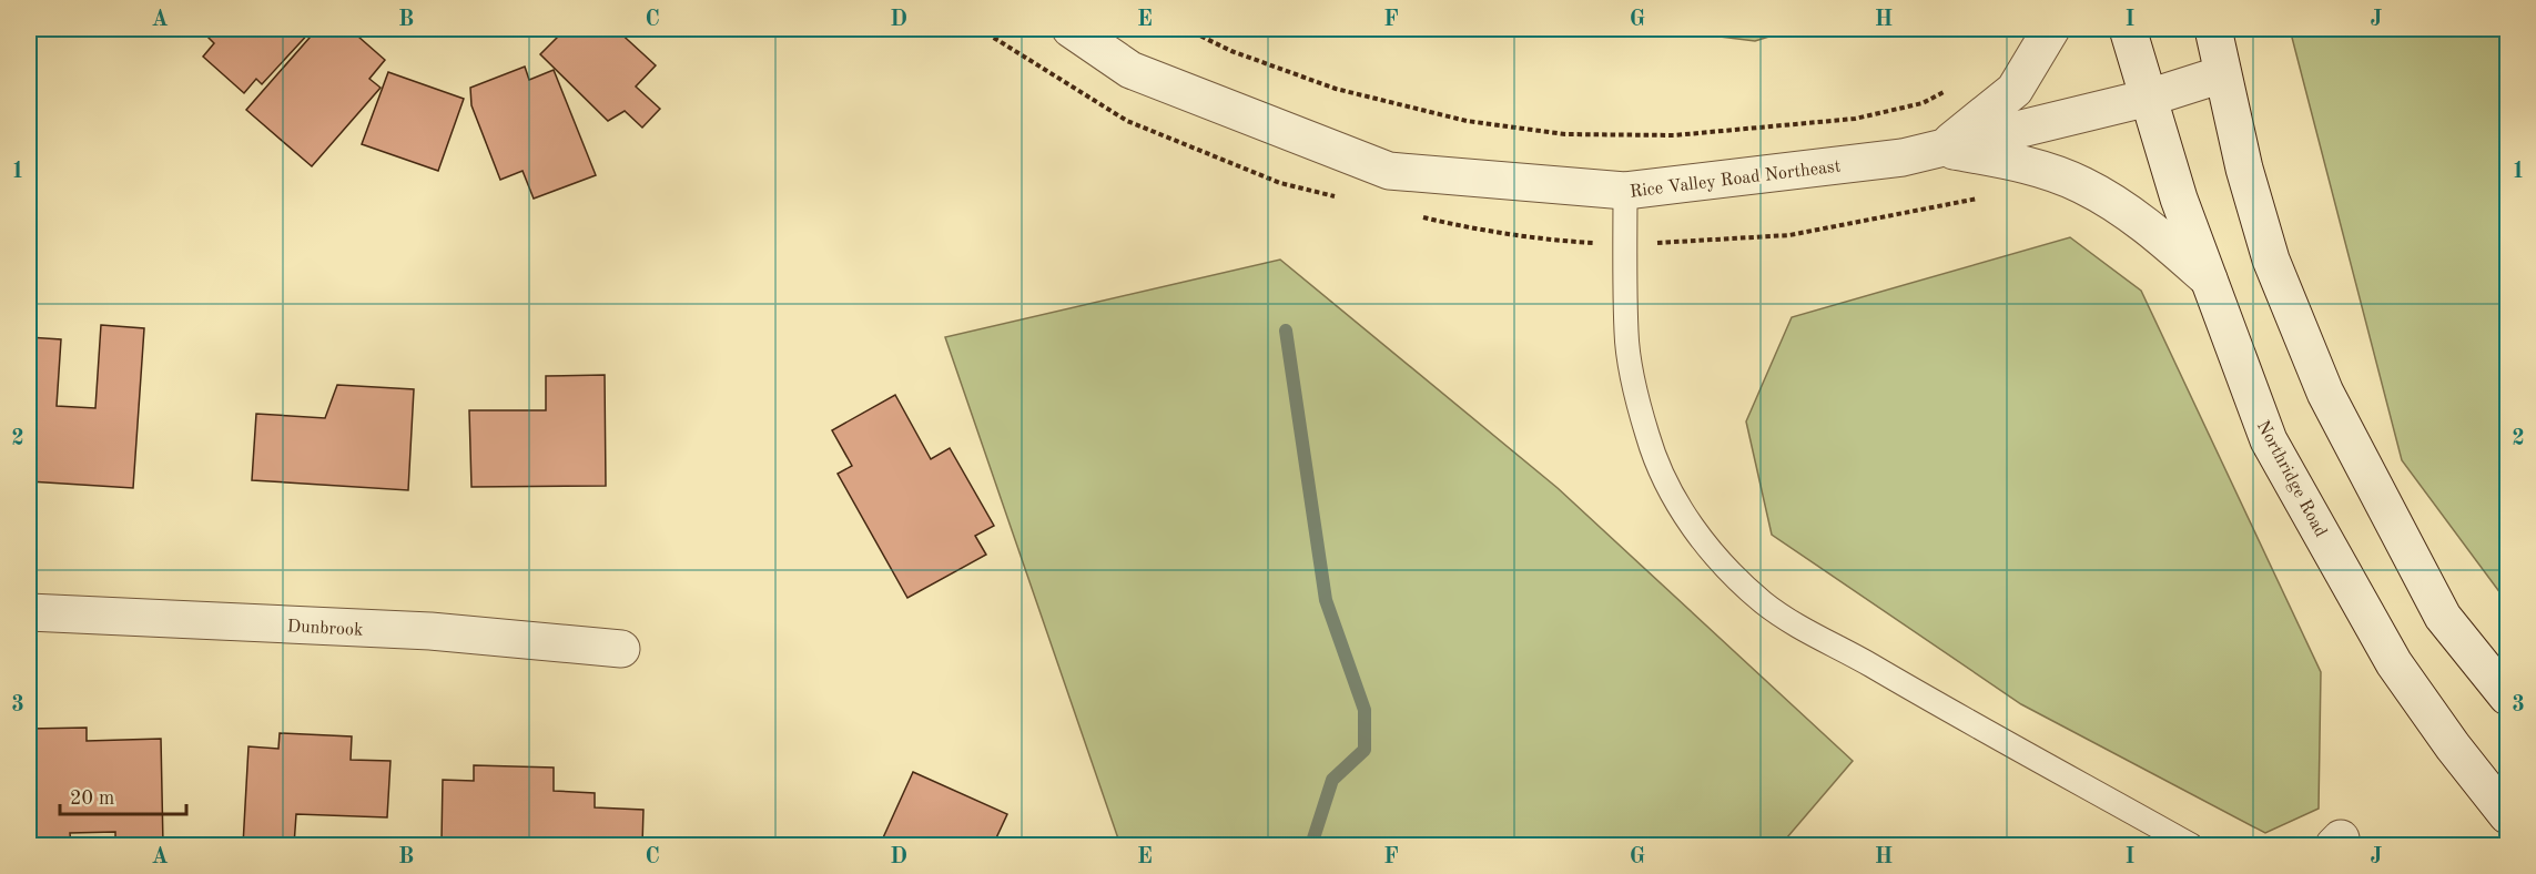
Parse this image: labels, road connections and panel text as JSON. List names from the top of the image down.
{
  "streets": {
    "street": ["Rice Valley Road Northeast", "Northridge Road", "Dunbrook"]
  },
  "crossings": [
    ["Rice Valley Road Northeast", "Northridge Road"]
  ],
  "scale_bar": "20 m",
  "grid": {
    "columns": [
      "A",
      "B",
      "C",
      "D",
      "E",
      "F",
      "G",
      "H",
      "I",
      "J"
    ],
    "rows": ["1", "2", "3"]
  }
}
